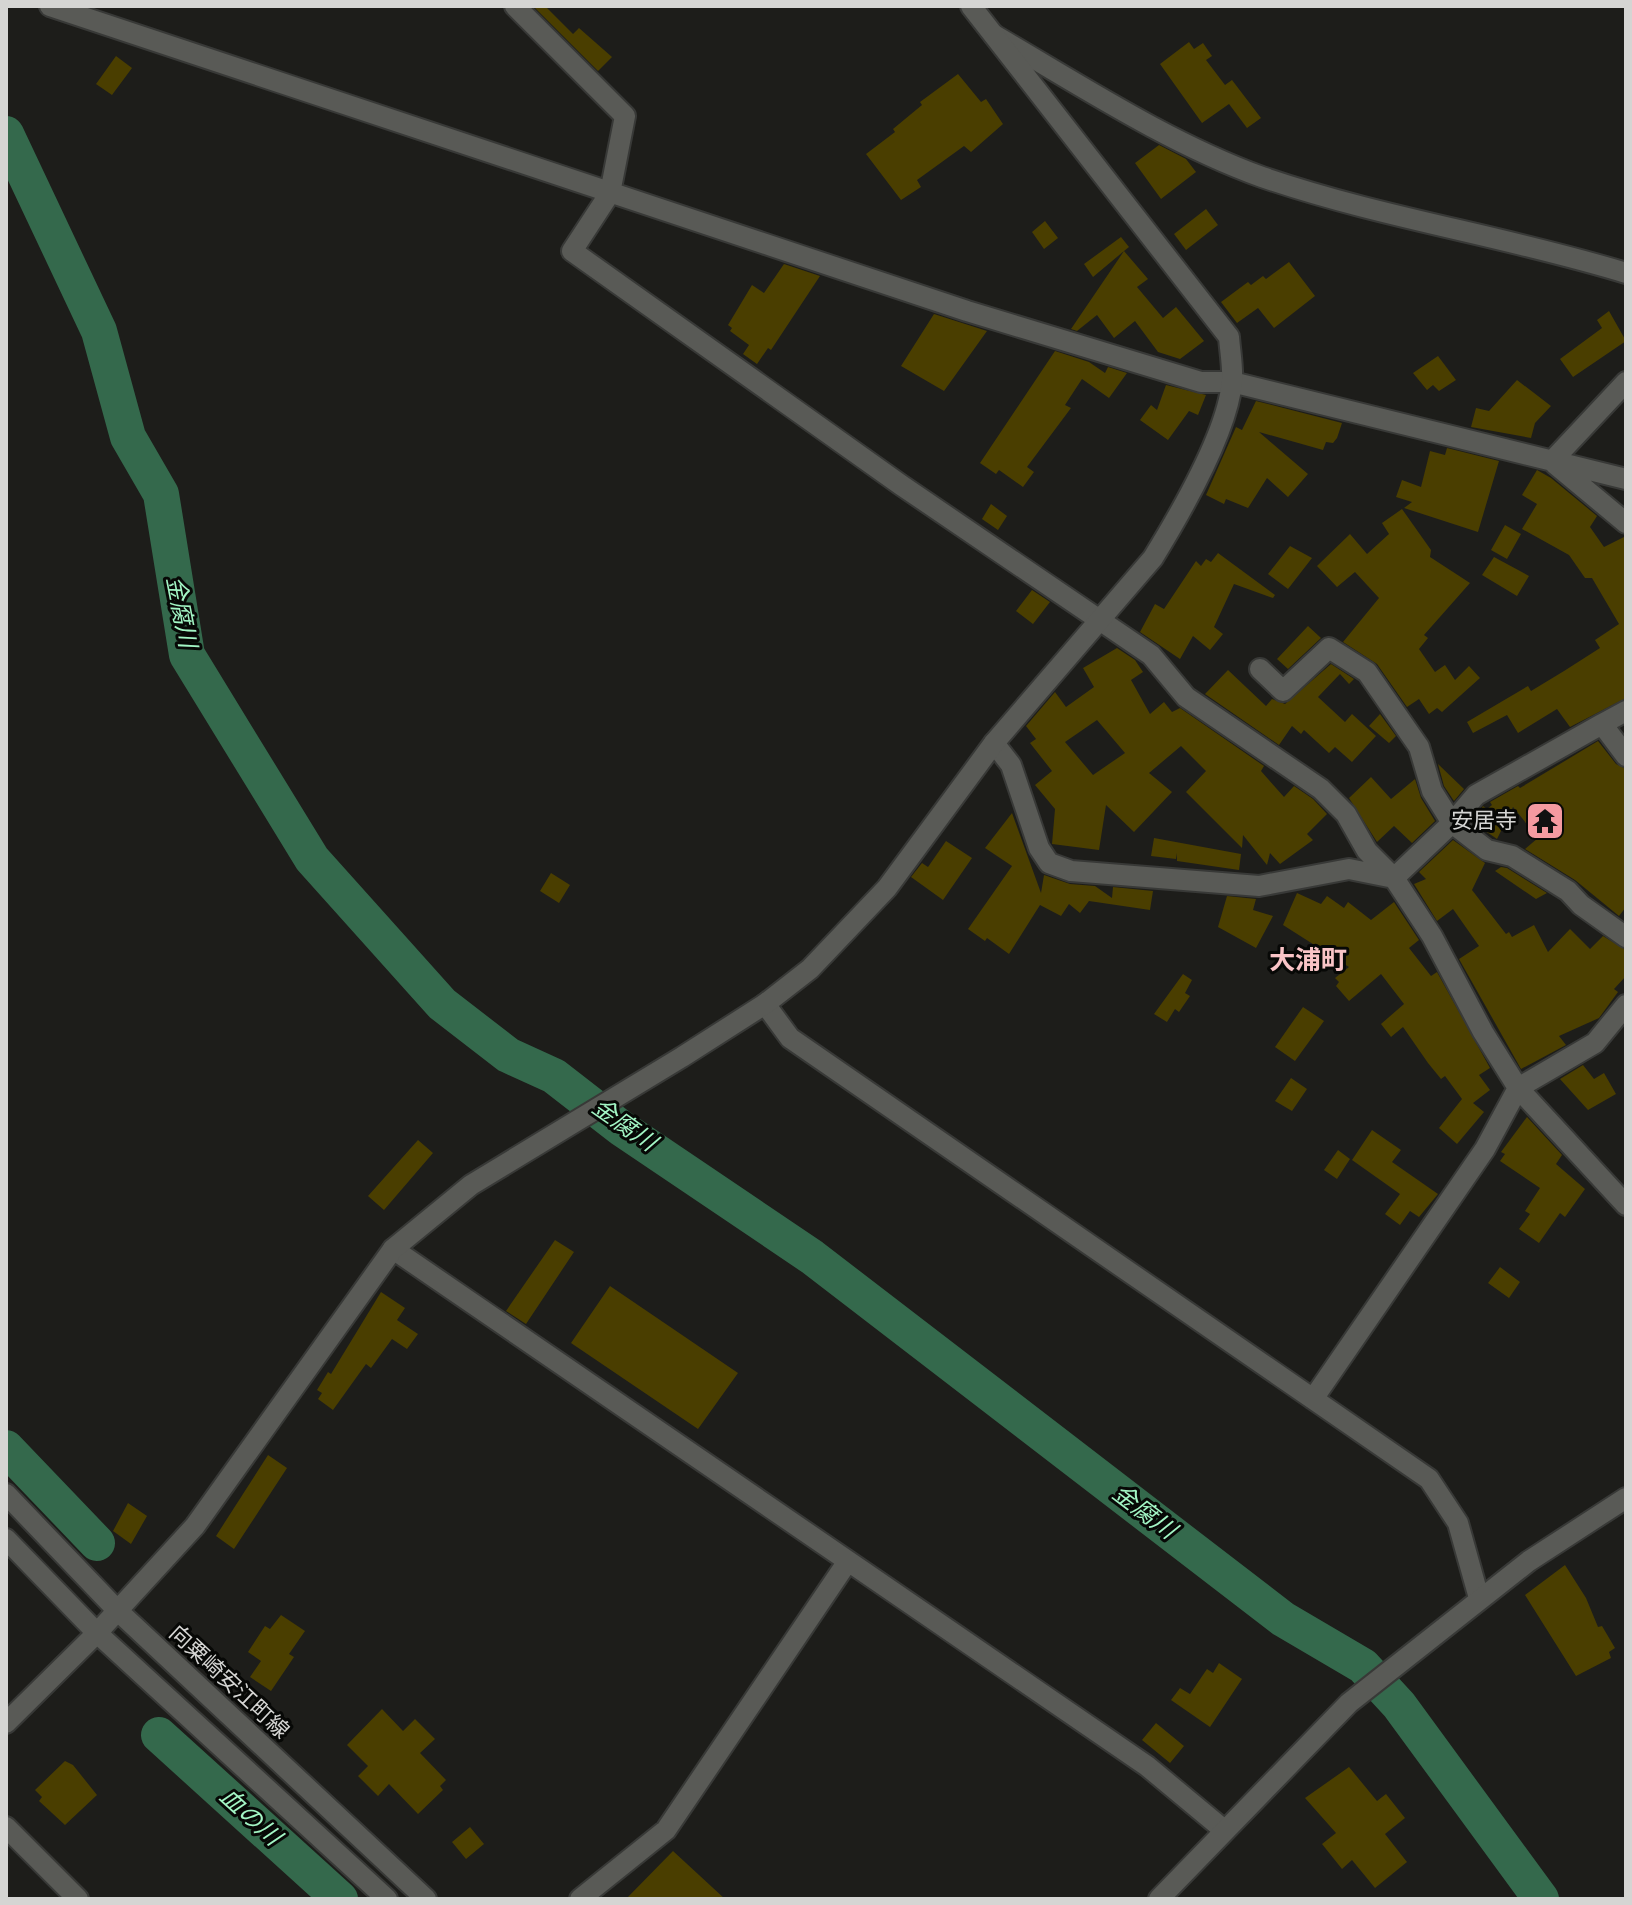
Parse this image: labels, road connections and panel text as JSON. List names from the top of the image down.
{
  "streets": {
    "street": ["向粟崎安江町線"]
  },
  "districts": ["大浦町"],
  "water": ["金腐川", "血の川"],
  "places": {
    "temple": ["安居寺"]
  }
}
